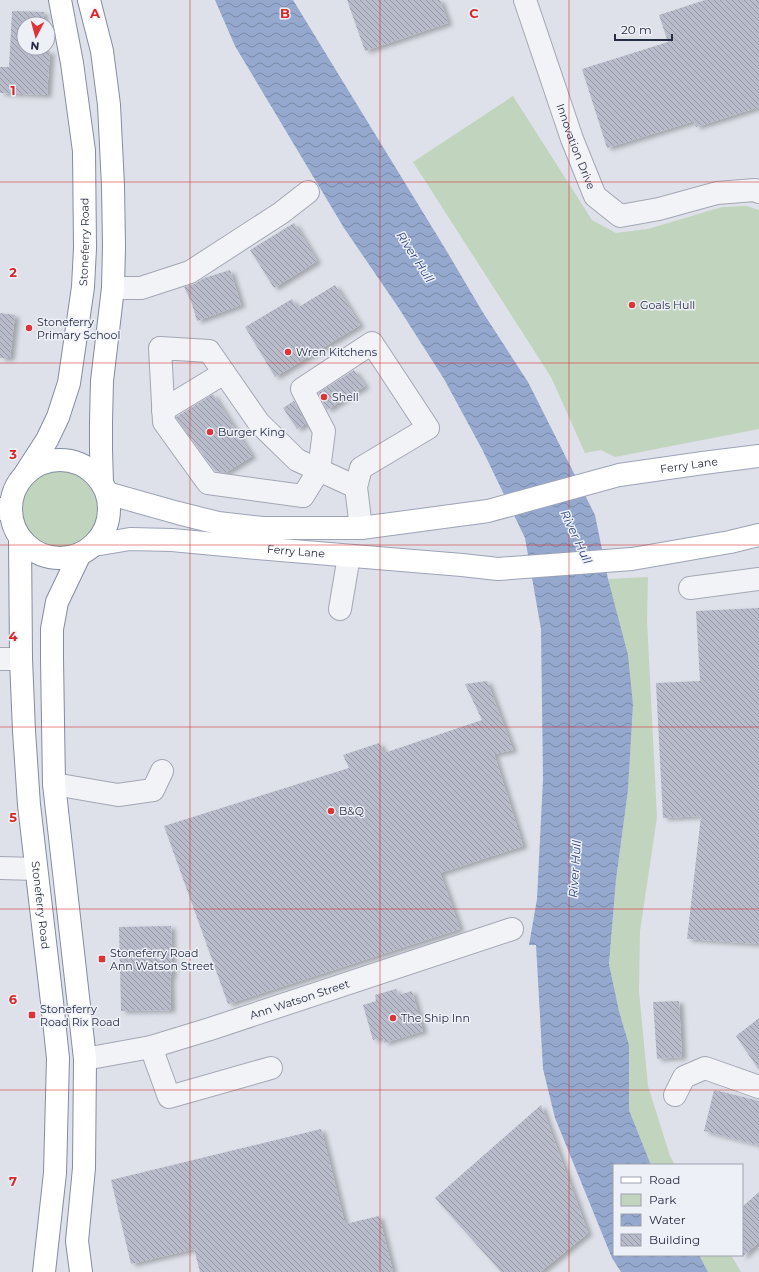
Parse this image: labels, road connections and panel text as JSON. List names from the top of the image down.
{
  "streets": {
    "main road": ["Stoneferry Road", "Ferry Lane"],
    "street": ["Innovation Drive", "Ann Watson Street"]
  },
  "crossings": [
    ["Stoneferry Road", "Ferry Lane"]
  ],
  "water": ["River Hull"],
  "places": {
    "other": [
      "Goals Hull",
      "Stoneferry Primary School",
      "Wren Kitchens",
      "Shell",
      "Burger King",
      "B&Q",
      "The Ship Inn"
    ],
    "transit": ["Stoneferry Road Ann Watson Street", "Stoneferry Road Rix Road"]
  },
  "legend": [
    "Road",
    "Park",
    "Water",
    "Building"
  ],
  "scale_bar": "20 m",
  "north": "bottom",
  "grid": {
    "columns": ["A", "B", "C"],
    "rows": [
      "1",
      "2",
      "3",
      "4",
      "5",
      "6",
      "7"
    ]
  }
}
